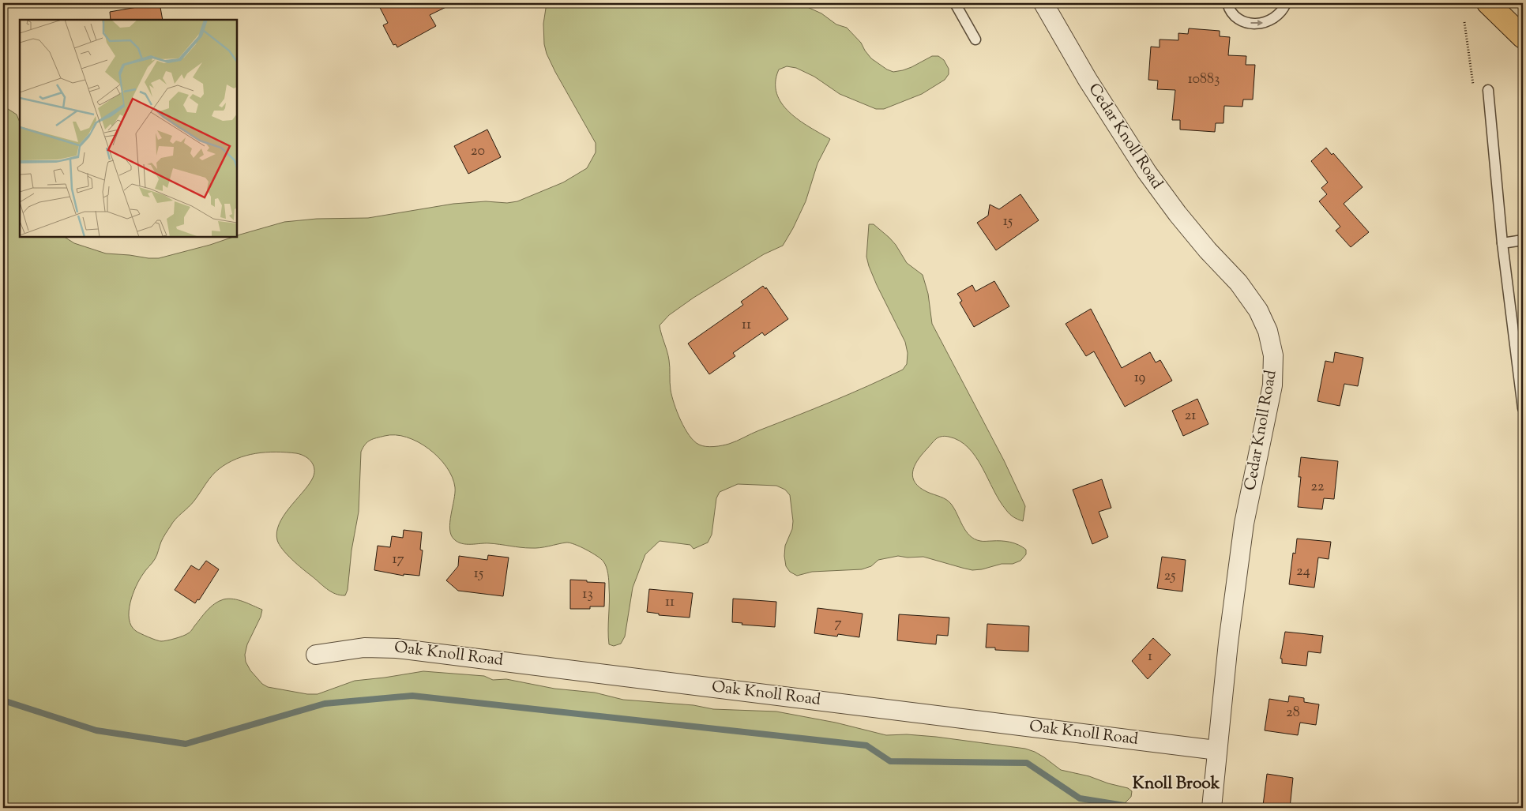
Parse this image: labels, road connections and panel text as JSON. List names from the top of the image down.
{
  "streets": {
    "street": ["Cedar Knoll Road", "Oak Knoll Road"]
  },
  "crossings": [
    ["Cedar Knoll Road", "Oak Knoll Road"]
  ],
  "districts": ["Knoll Brook"],
  "house_numbers": [
    "10883",
    "20",
    "15",
    "11",
    "19",
    "21",
    "22",
    "17",
    "24",
    "15",
    "25",
    "13",
    "11",
    "7",
    "1",
    "28"
  ]
}
